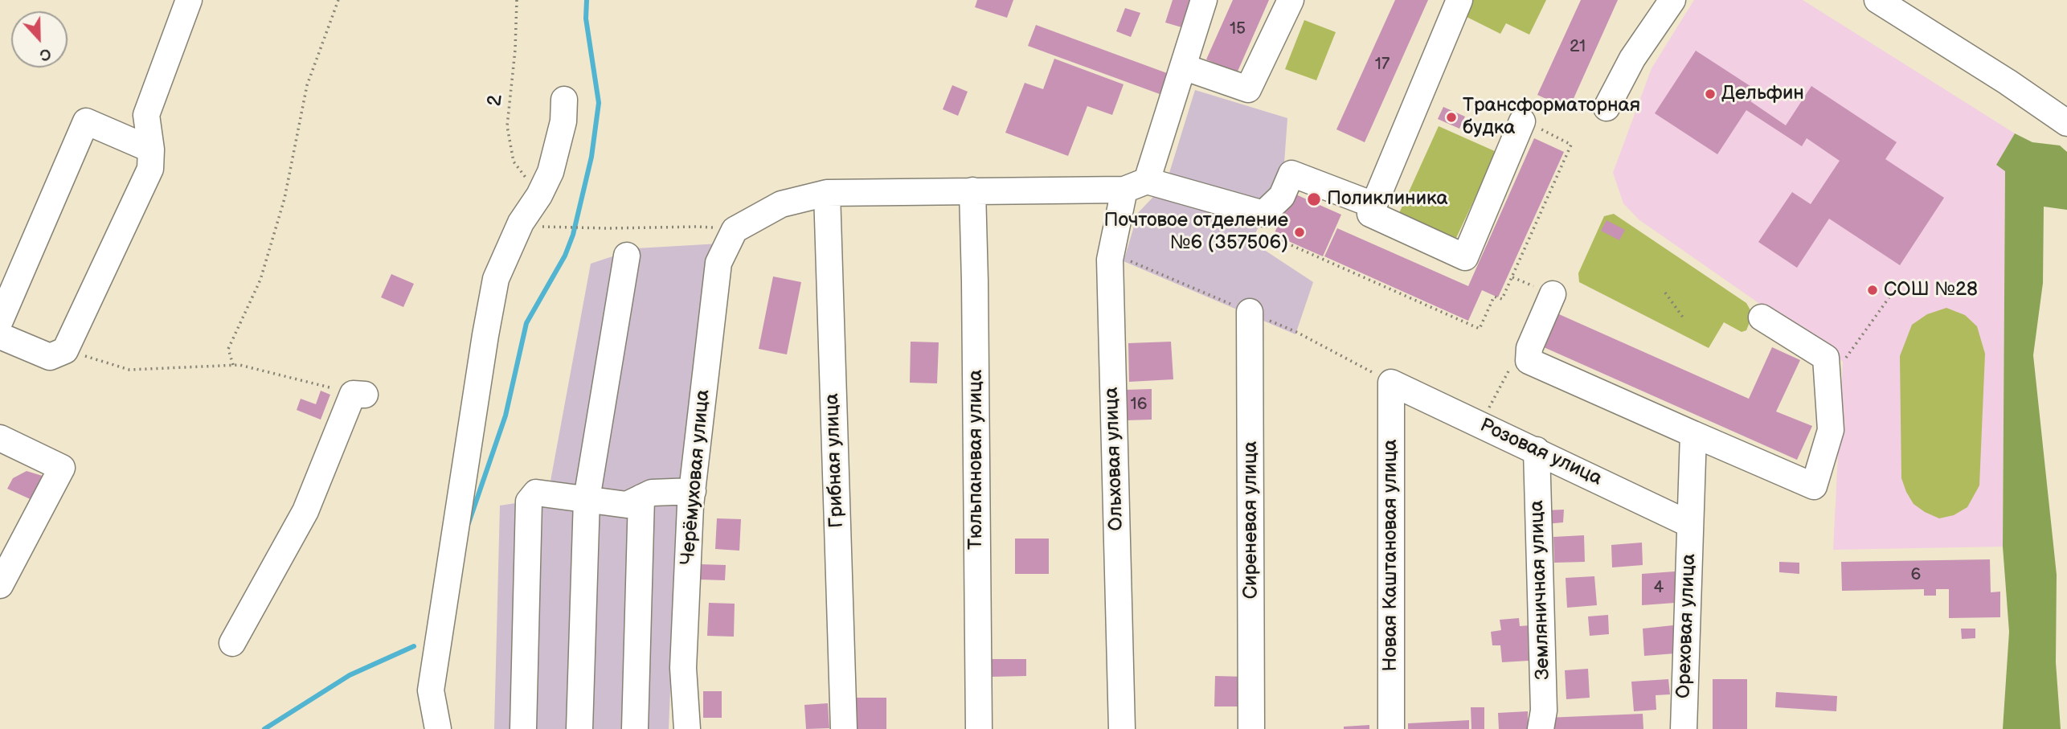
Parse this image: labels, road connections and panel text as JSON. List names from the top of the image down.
{
  "streets": {
    "street": [
      "Розовая улица",
      "Ольховая улица",
      "Тюльпановая улица",
      "Грибная улица",
      "Черёмуховая улица",
      "Сиреневая улица",
      "Новая Каштановая улица",
      "Земляничная улица",
      "Ореховая улица"
    ],
    "path": ["2"]
  },
  "crossings": [
    ["Розовая улица", "Новая Каштановая улица"],
    ["Розовая улица", "Земляничная улица"],
    ["Розовая улица", "Ореховая улица"]
  ],
  "places": [
    "Дельфин",
    "Трансформаторная будка",
    "Поликлиника",
    "Почтовое отделение №6 (357506)",
    "СОШ №28"
  ],
  "house_numbers": [
    "15",
    "21",
    "17",
    "16",
    "6",
    "4"
  ],
  "north": "bottom"
}
